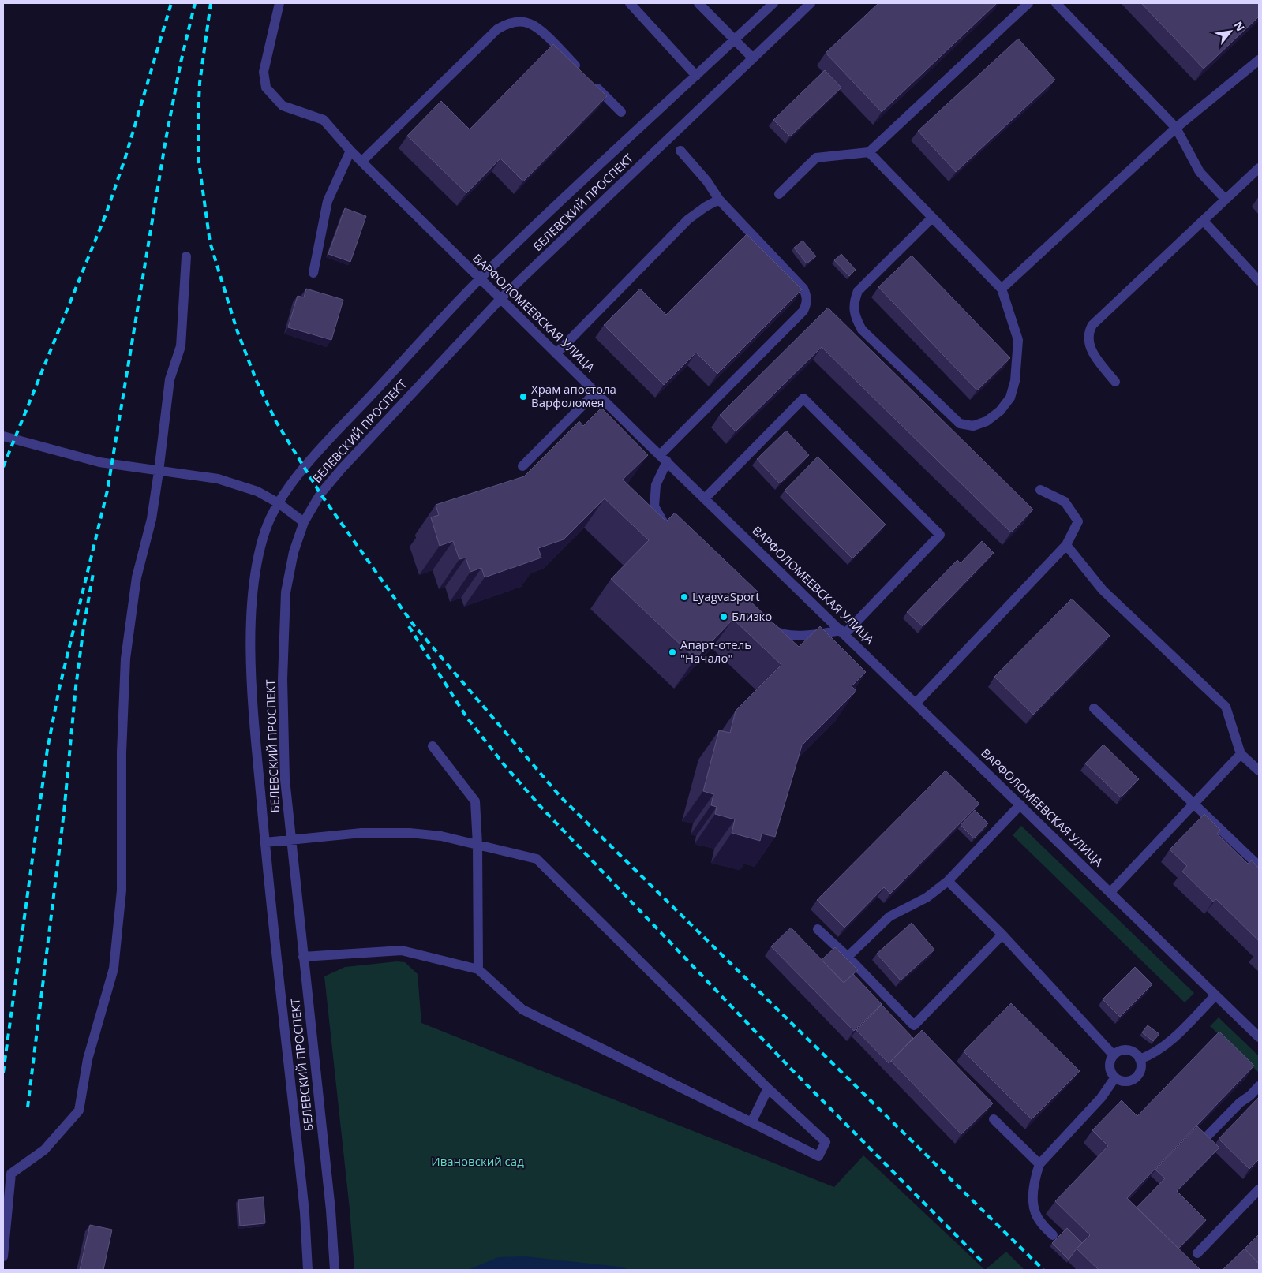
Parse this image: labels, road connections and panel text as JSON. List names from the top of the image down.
{
  "streets": {
    "street": ["БЕЛЕВСКИЙ ПРОСПЕКТ", "ВАРФОЛОМЕЕВСКАЯ УЛИЦА"]
  },
  "crossings": [
    ["БЕЛЕВСКИЙ ПРОСПЕКТ", "ВАРФОЛОМЕЕВСКАЯ УЛИЦА"]
  ],
  "parks": ["Ивановский сад"],
  "places": [
    "Храм апостола Варфоломея",
    "LyagvaSport",
    "Близко",
    "Апарт-отель \"Начало\""
  ],
  "north": "top right"
}
